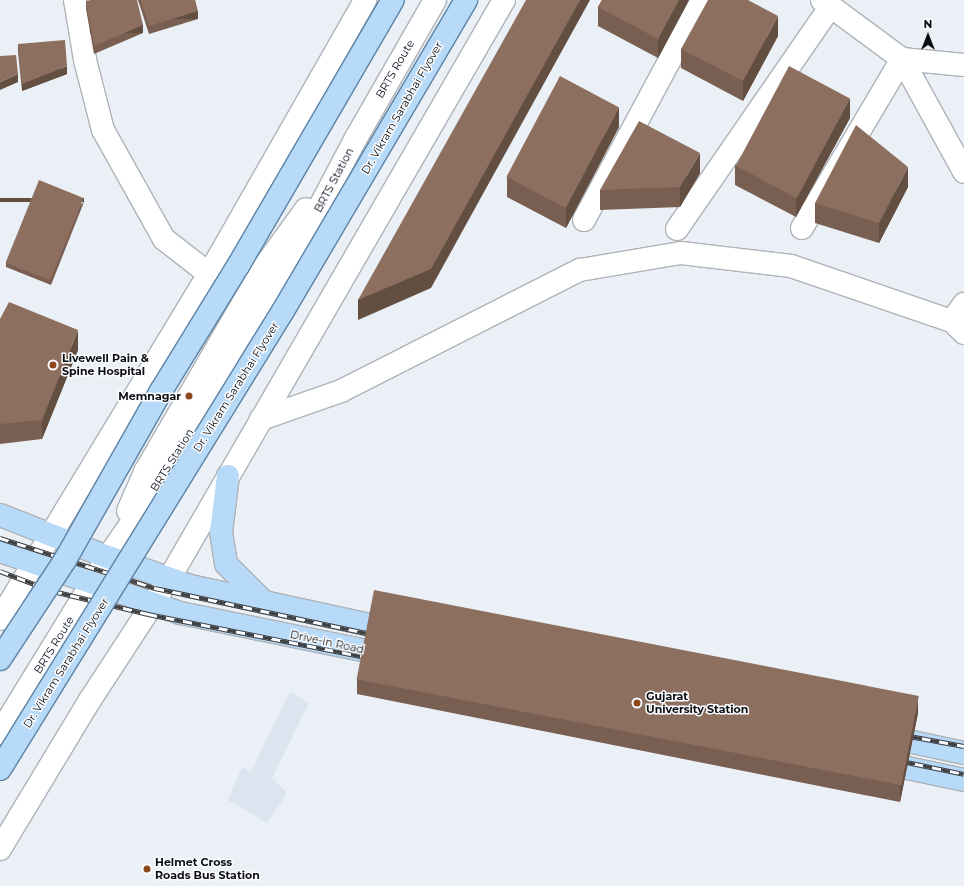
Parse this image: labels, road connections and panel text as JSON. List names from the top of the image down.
{
  "streets": {
    "main road": ["Dr. Vikram Sarabhai Flyover", "Drive-in Road"],
    "street": ["BRTS Route", "BRTS Station"]
  },
  "crossings": [
    ["BRTS Route", "BRTS Station"],
    ["BRTS Route", "Drive-in Road"]
  ],
  "places": [
    "Livewell Pain & Spine Hospital",
    "Memnagar",
    "Gujarat University Station",
    "Helmet Cross Roads Bus Station"
  ],
  "north": "top"
}
